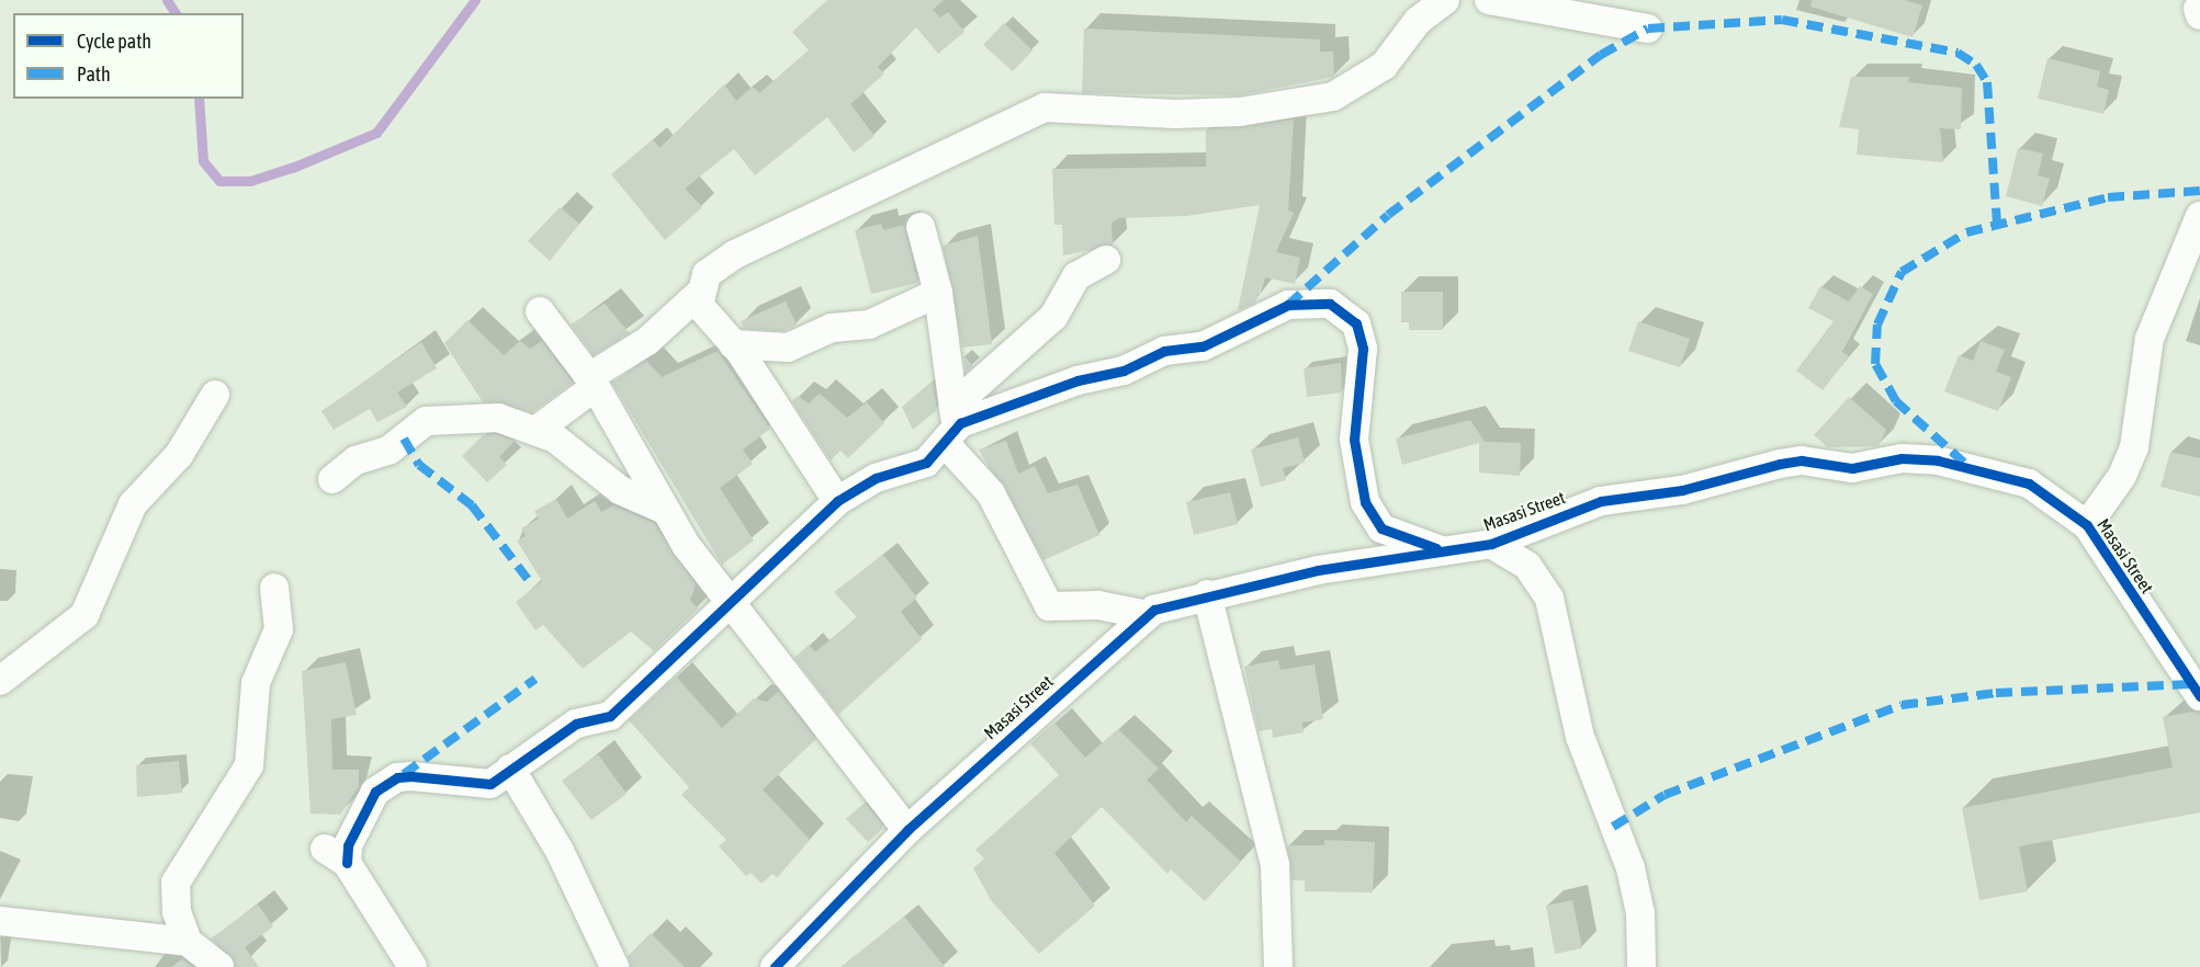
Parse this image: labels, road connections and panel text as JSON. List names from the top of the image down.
{
  "streets": {
    "street": ["Masasi Street"]
  },
  "legend": ["Cycle path", "Path"]
}
